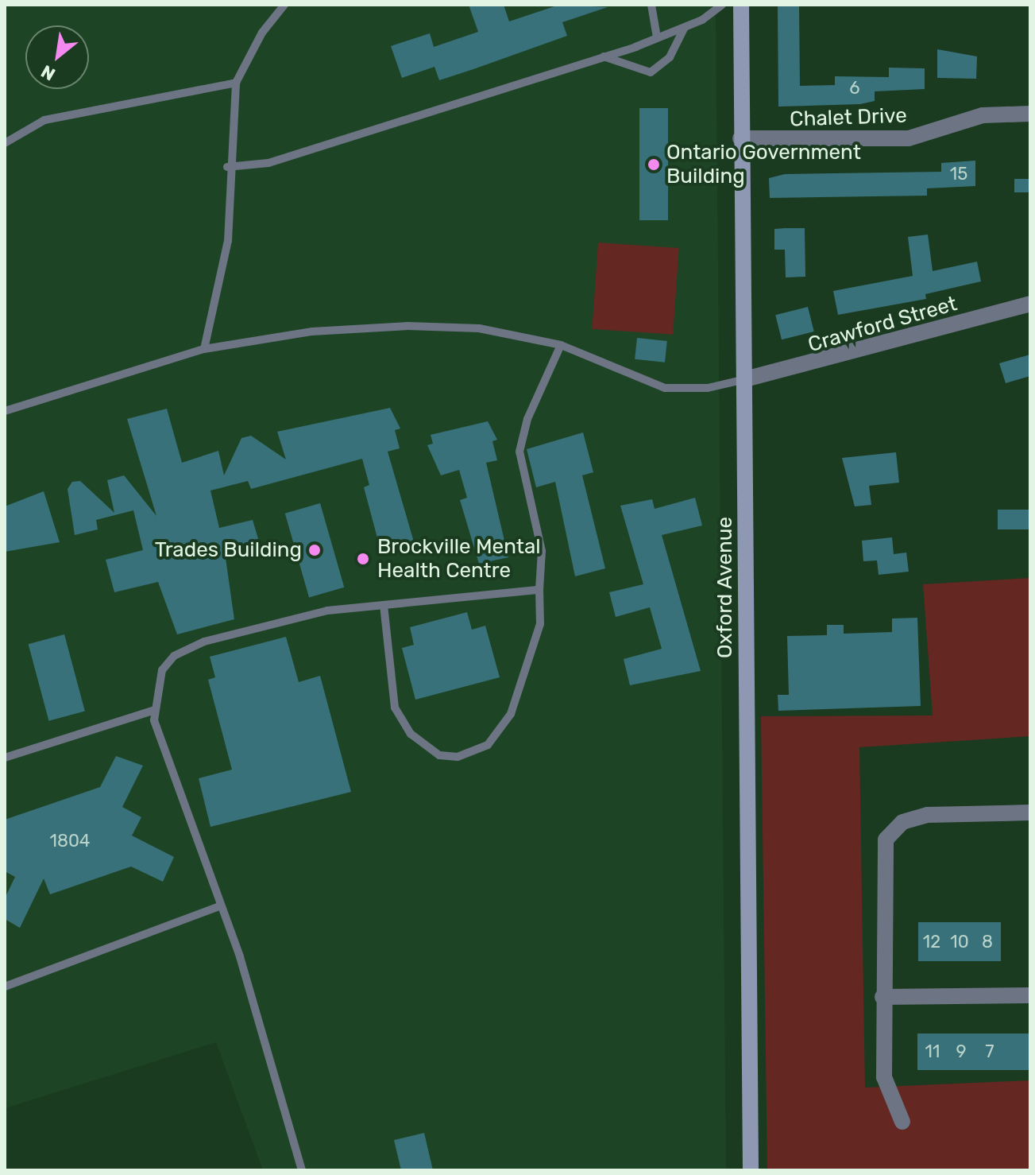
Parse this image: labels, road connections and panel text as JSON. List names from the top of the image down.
{
  "streets": {
    "street": ["Chalet Drive", "Crawford Street", "Oxford Avenue"]
  },
  "crossings": [
    ["Chalet Drive", "Oxford Avenue"],
    ["Crawford Street", "Oxford Avenue"]
  ],
  "places": ["Ontario Government Building", "Trades Building", "Brockville Mental Health Centre"],
  "house_numbers": [
    "6",
    "15",
    "1804",
    "12",
    "10",
    "8",
    "11",
    "9",
    "7"
  ],
  "north": "bottom left"
}
